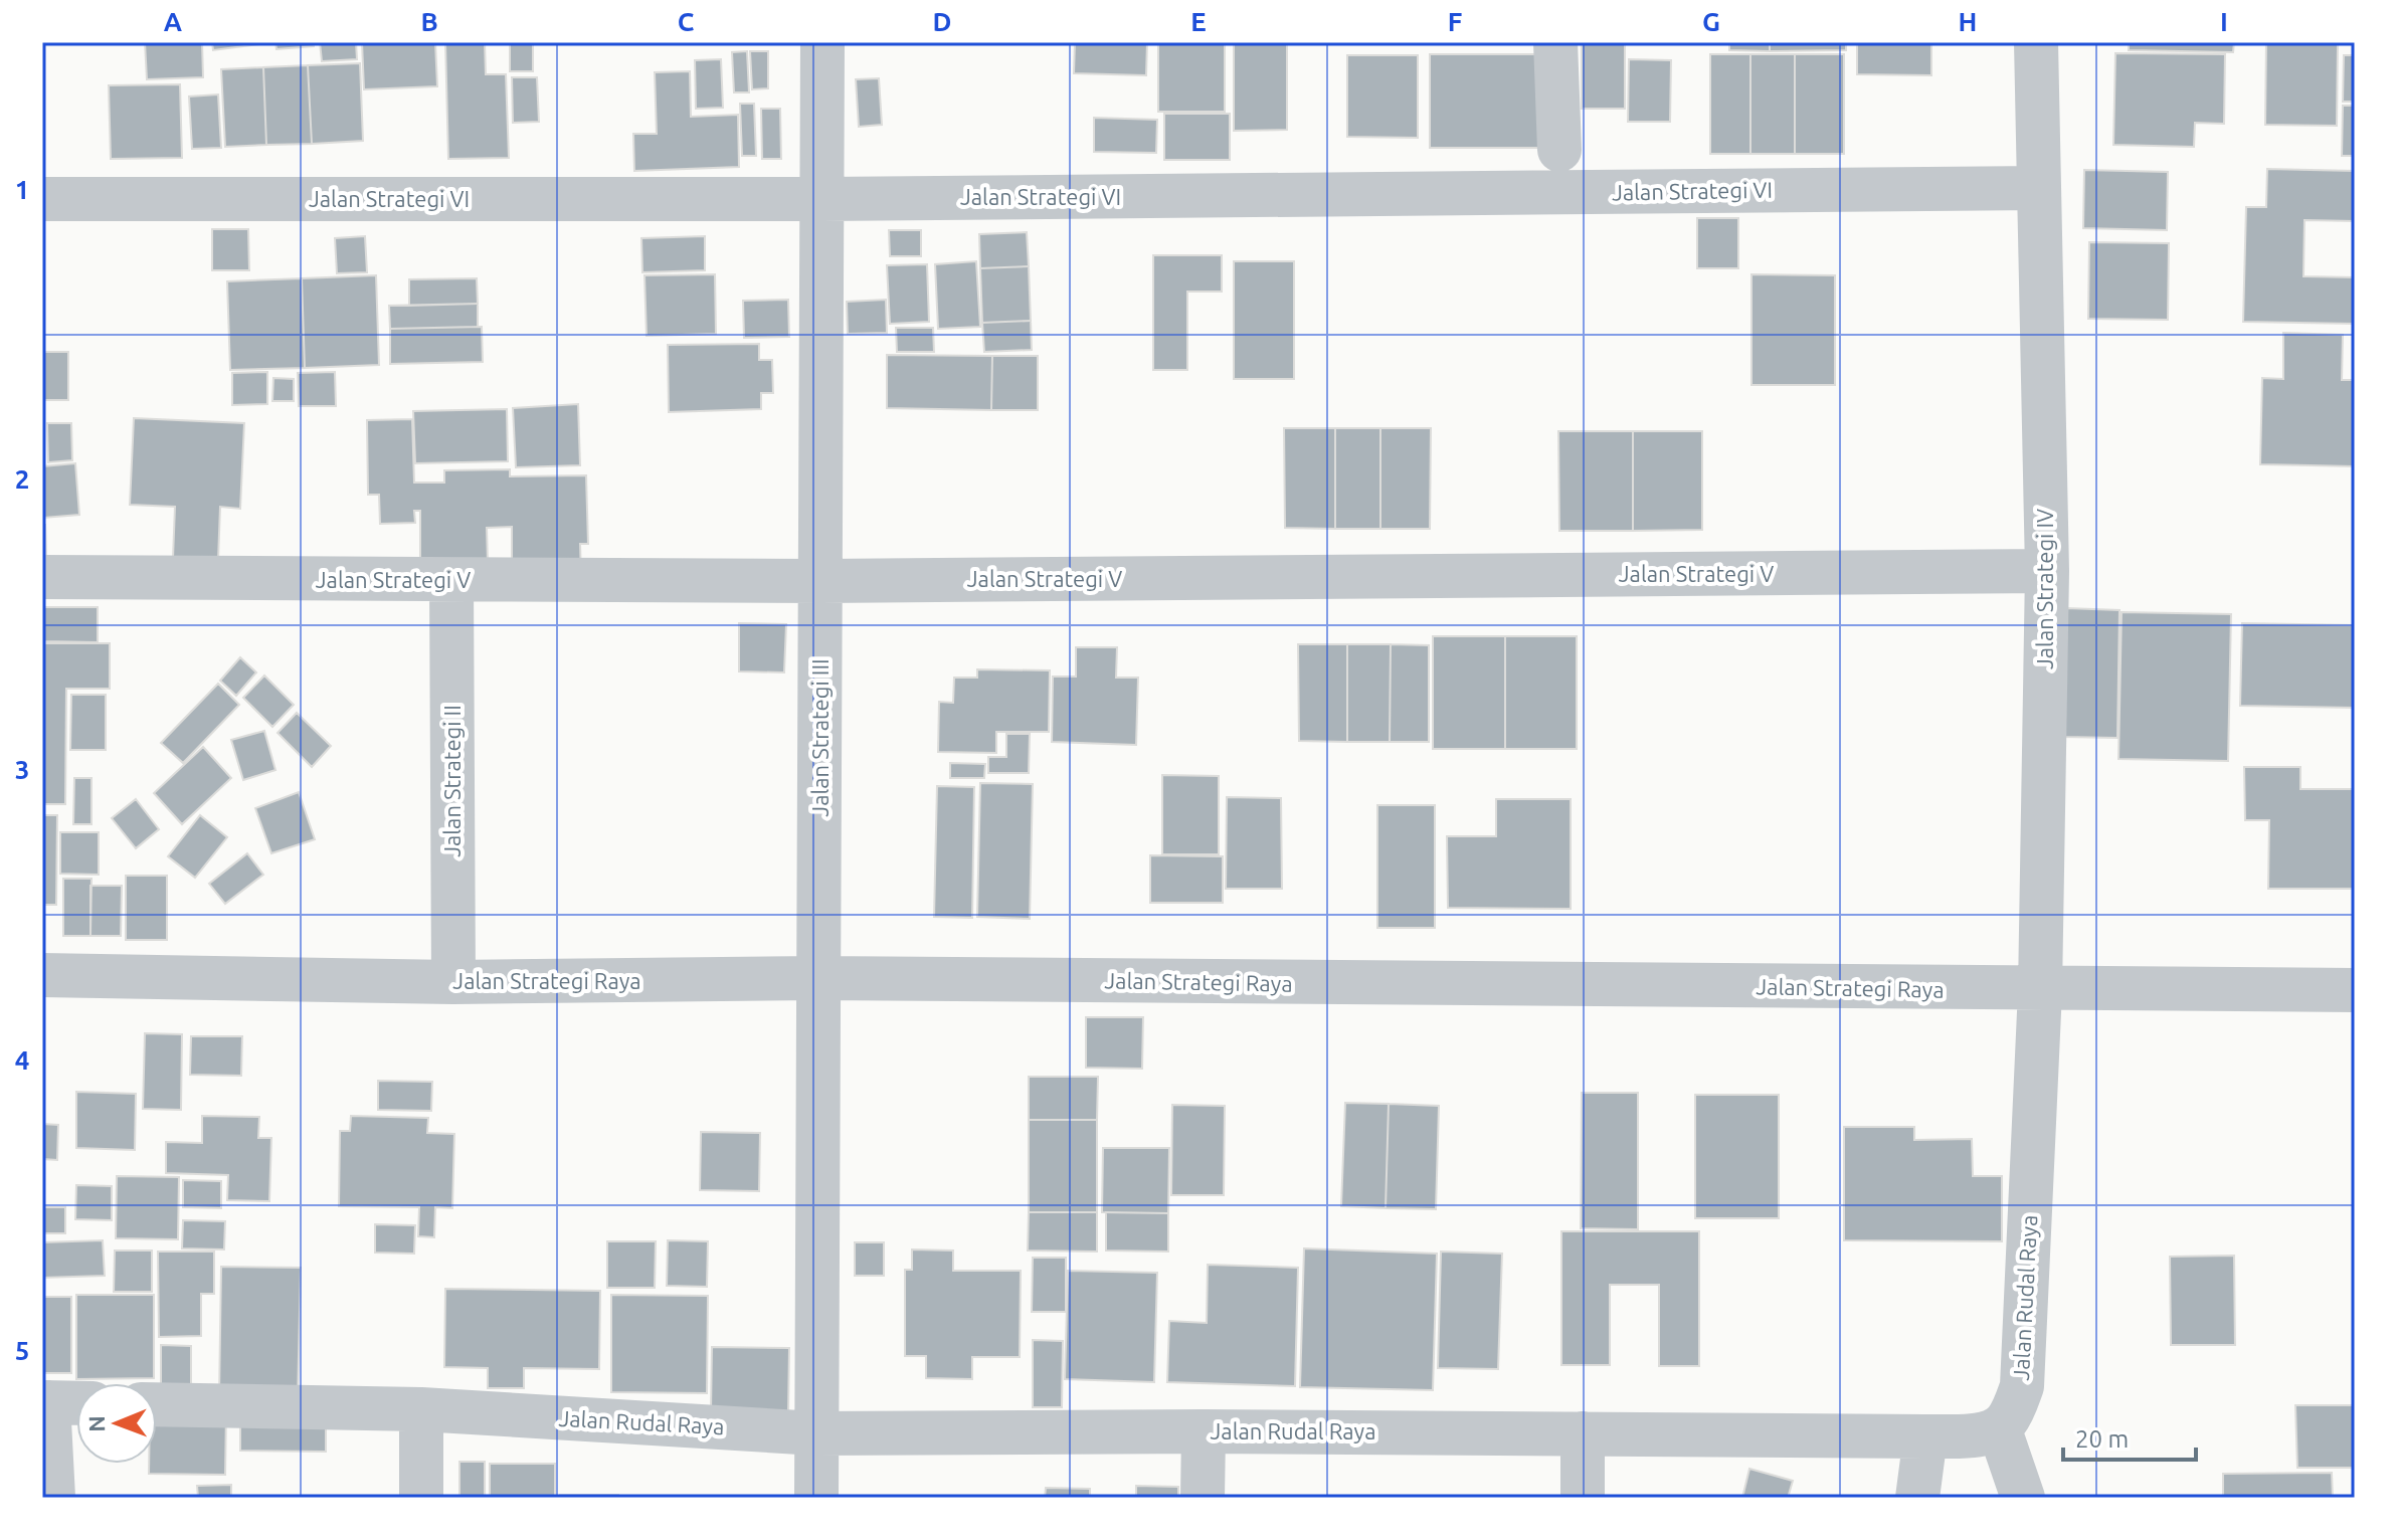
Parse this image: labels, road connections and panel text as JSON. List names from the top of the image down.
{
  "streets": {
    "street": [
      "Jalan Strategi VI",
      "Jalan Strategi V",
      "Jalan Strategi IV",
      "Jalan Strategi III",
      "Jalan Strategi II",
      "Jalan Strategi Raya",
      "Jalan Rudal Raya"
    ]
  },
  "crossings": [
    ["Jalan Strategi VI", "Jalan Strategi IV"],
    ["Jalan Strategi VI", "Jalan Strategi III"],
    ["Jalan Strategi V", "Jalan Strategi IV"],
    ["Jalan Strategi V", "Jalan Strategi III"],
    ["Jalan Strategi V", "Jalan Strategi II"],
    ["Jalan Strategi IV", "Jalan Strategi Raya"],
    ["Jalan Strategi IV", "Jalan Rudal Raya"],
    ["Jalan Strategi III", "Jalan Strategi Raya"],
    ["Jalan Strategi III", "Jalan Rudal Raya"],
    ["Jalan Strategi II", "Jalan Strategi Raya"],
    ["Jalan Strategi Raya", "Jalan Rudal Raya"]
  ],
  "scale_bar": "20 m",
  "north": "left",
  "grid": {
    "columns": [
      "A",
      "B",
      "C",
      "D",
      "E",
      "F",
      "G",
      "H",
      "I"
    ],
    "rows": [
      "1",
      "2",
      "3",
      "4",
      "5"
    ]
  }
}
